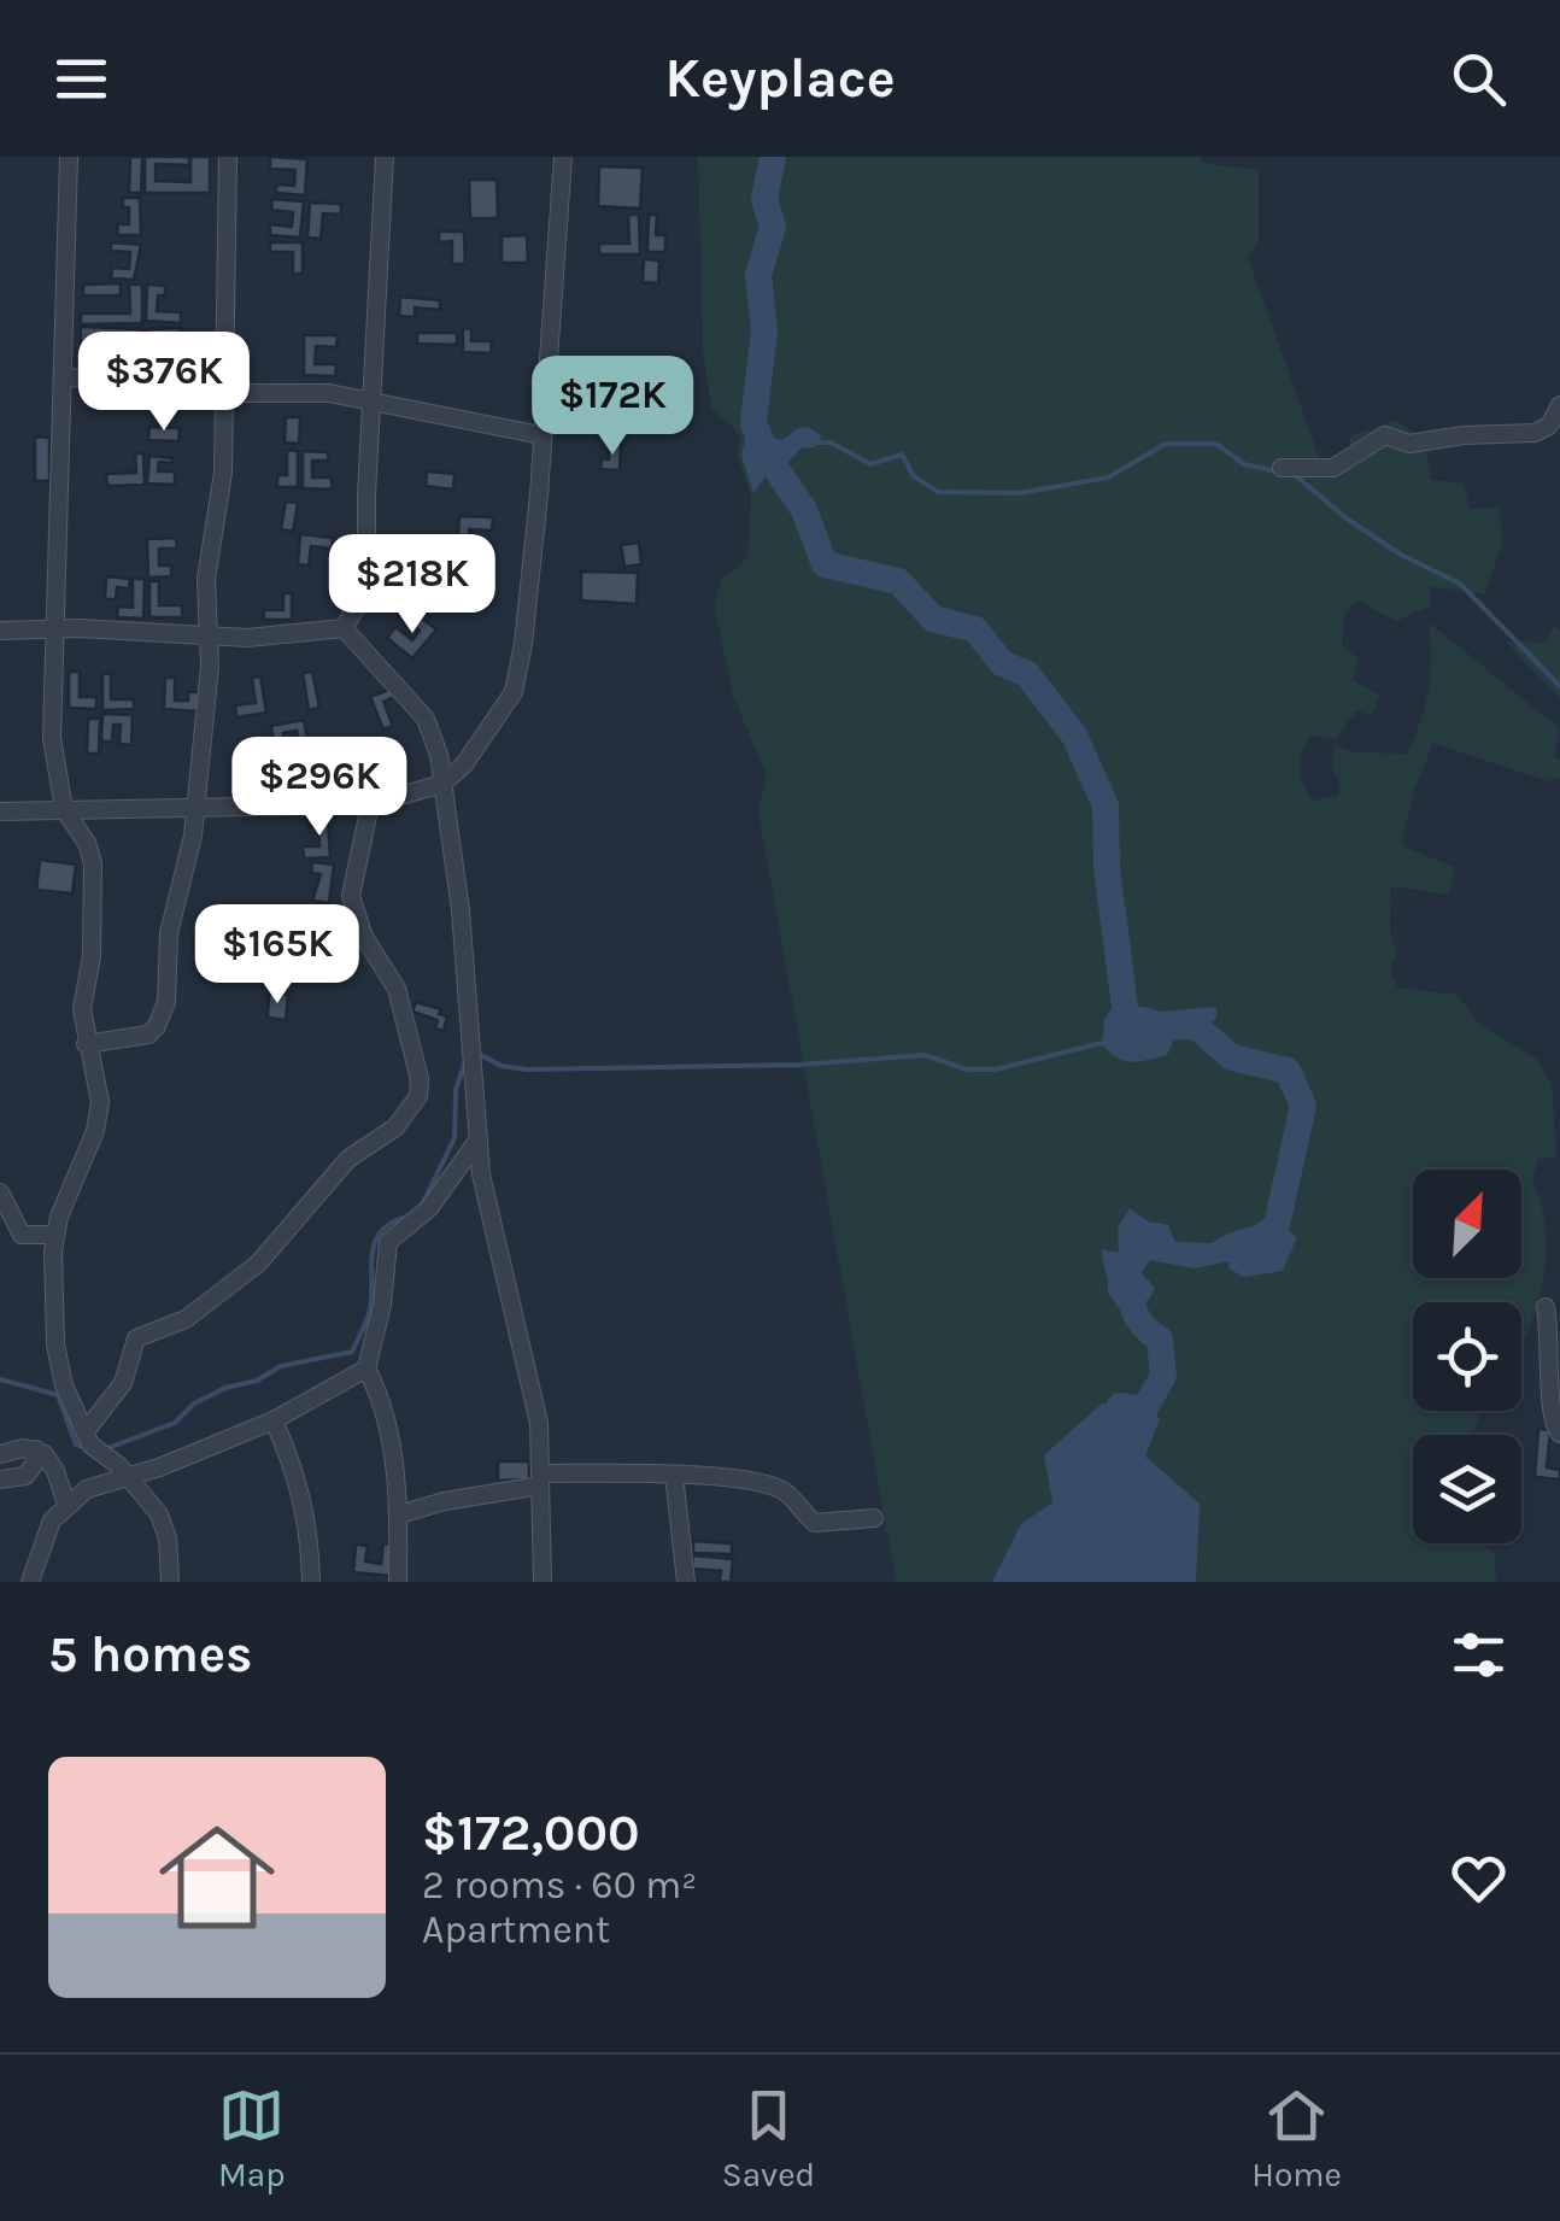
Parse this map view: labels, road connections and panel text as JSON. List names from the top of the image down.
{
  "north": "top right",
  "page": {
    "header": "Keyplace",
    "price": [
      "$376K",
      "$172K",
      "$218K",
      "$296K",
      "$165K"
    ],
    "heading": "5 homes",
    "list": [
      {
        "name": "$172,000",
        "note": "2 rooms · 60 m² · Apartment"
      }
    ],
    "tabs": ["Map", "Saved", "Home"]
  }
}
